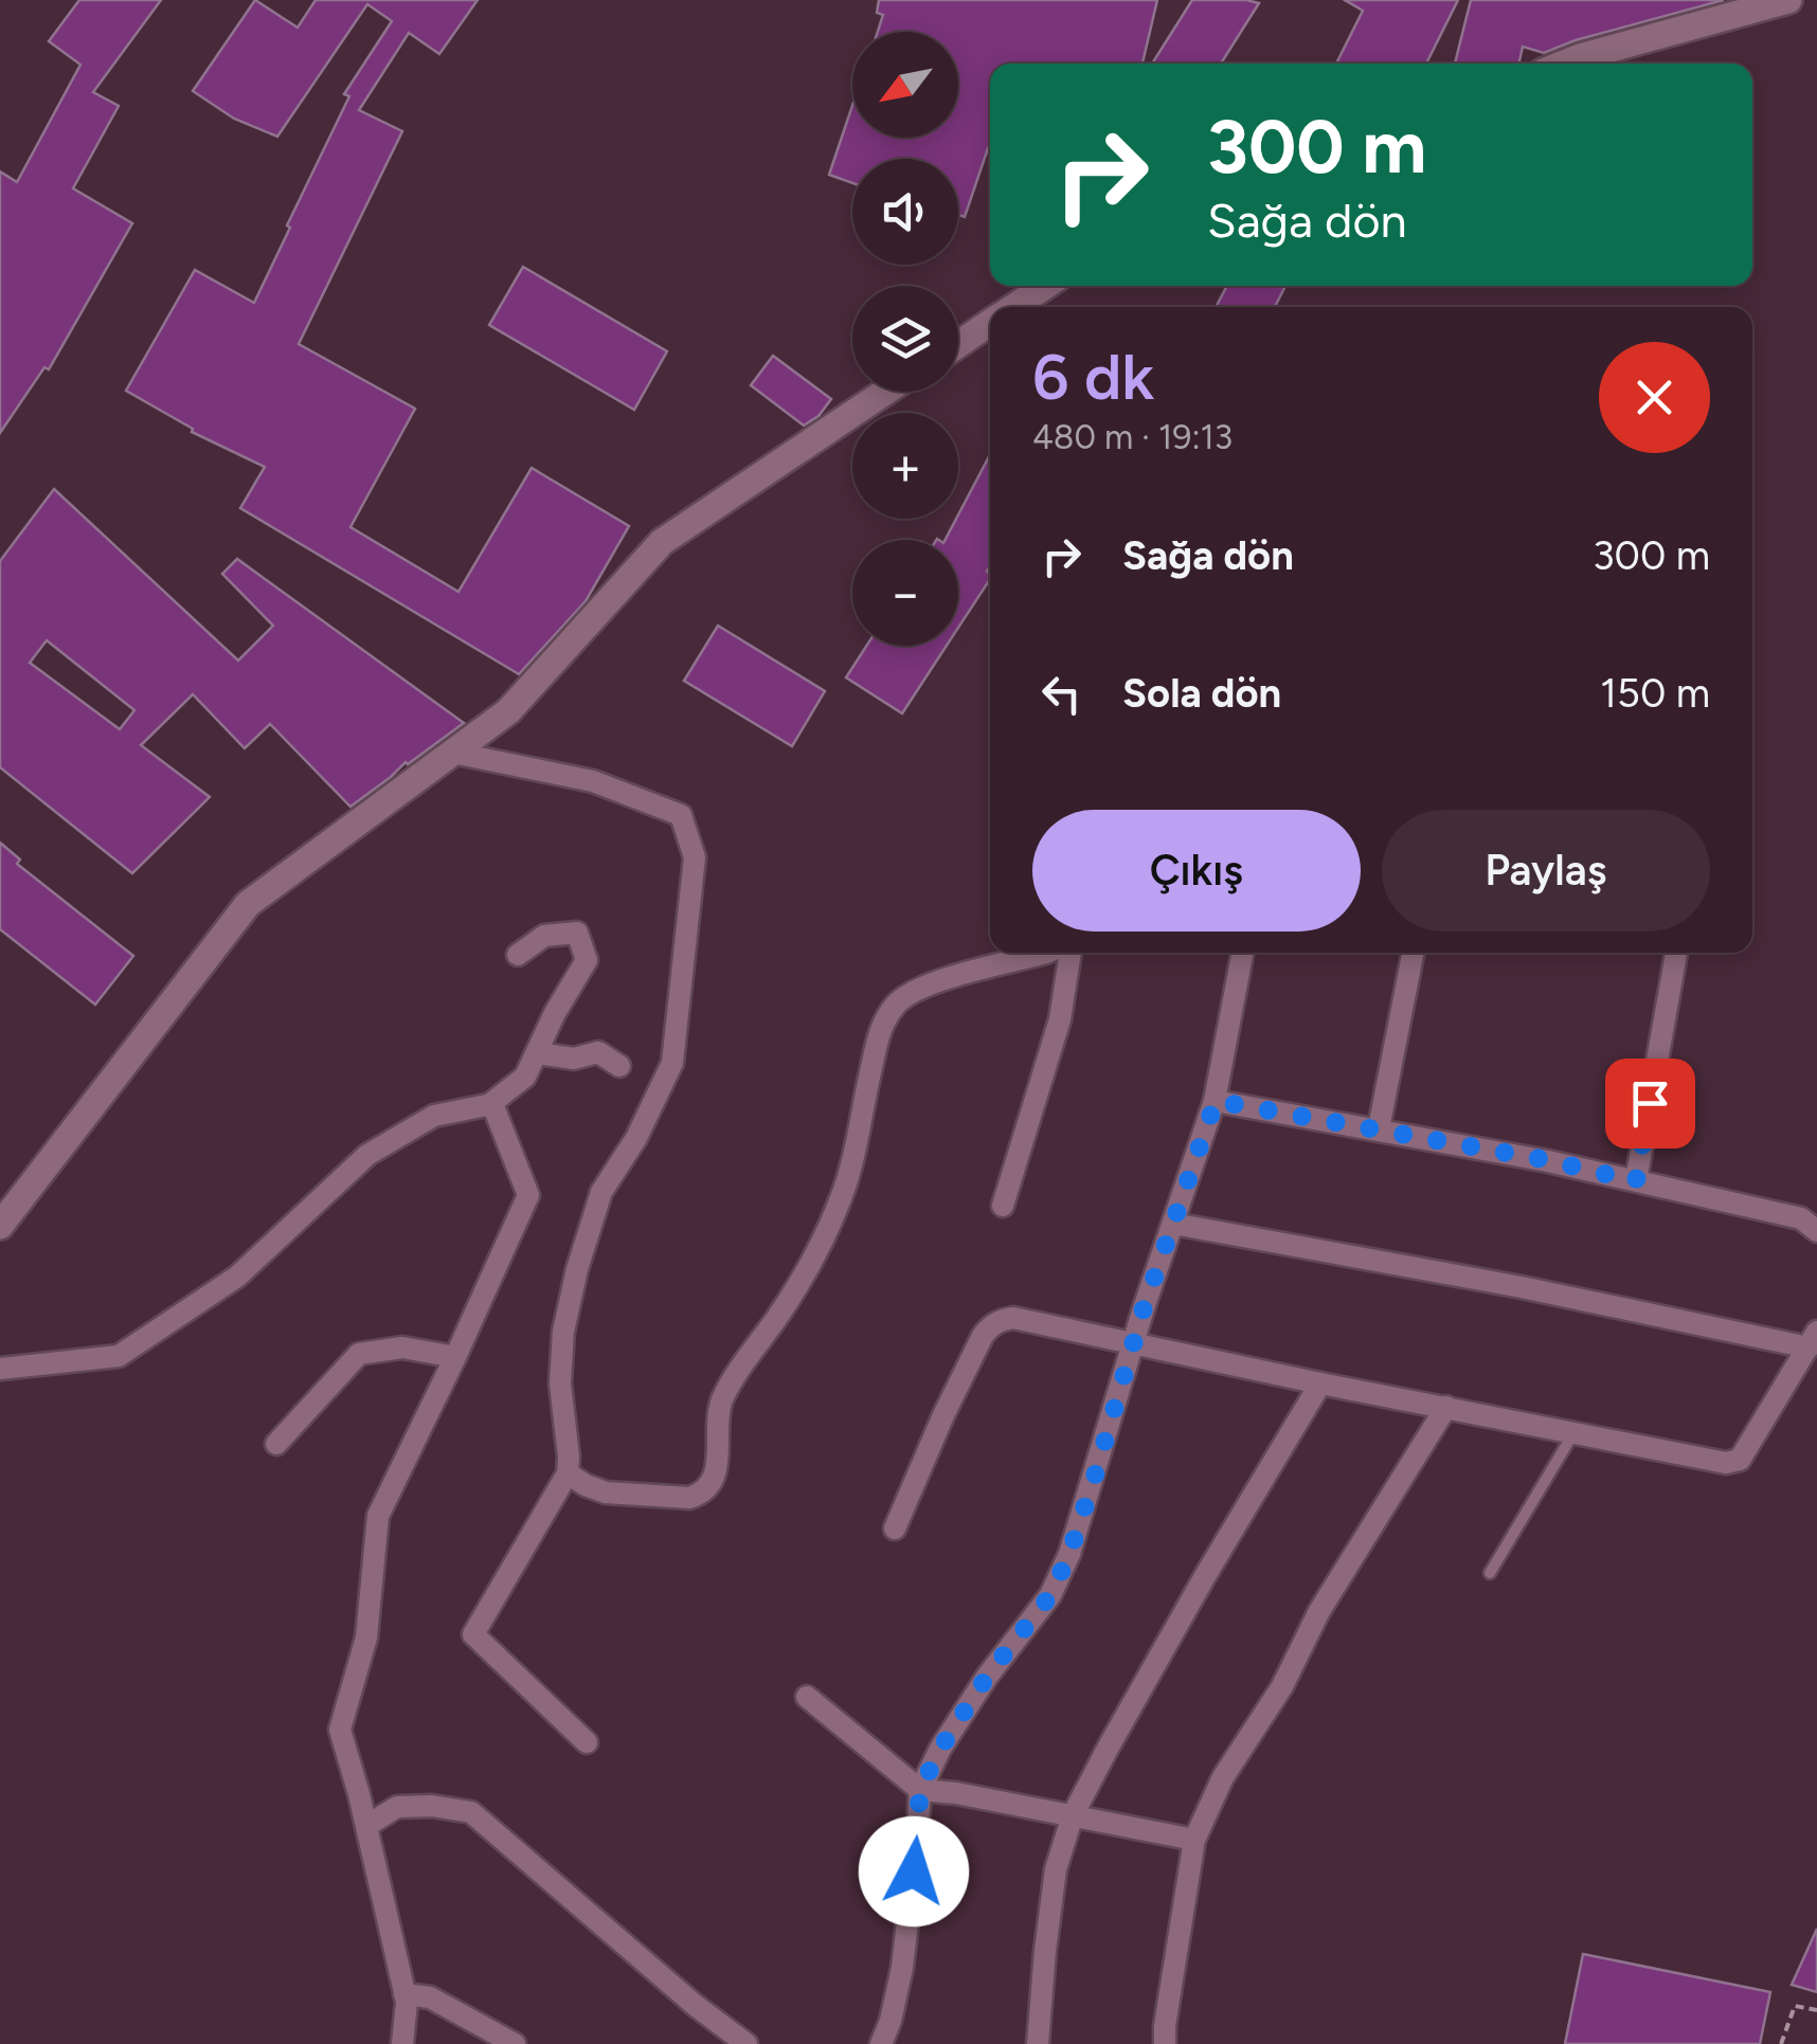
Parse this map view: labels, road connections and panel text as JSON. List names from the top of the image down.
{
  "north": "bottom left",
  "page": {
    "map_buttons": ["+", "−"],
    "turn": ["300 m", "Sağa dön"],
    "heading": ["6 dk", "480 m · 19:13"],
    "list": [
      {
        "name": "Sağa dön",
        "value": "300 m"
      },
      {
        "name": "Sola dön",
        "value": "150 m"
      }
    ],
    "buttons": ["Çıkış", "Paylaş"]
  }
}
